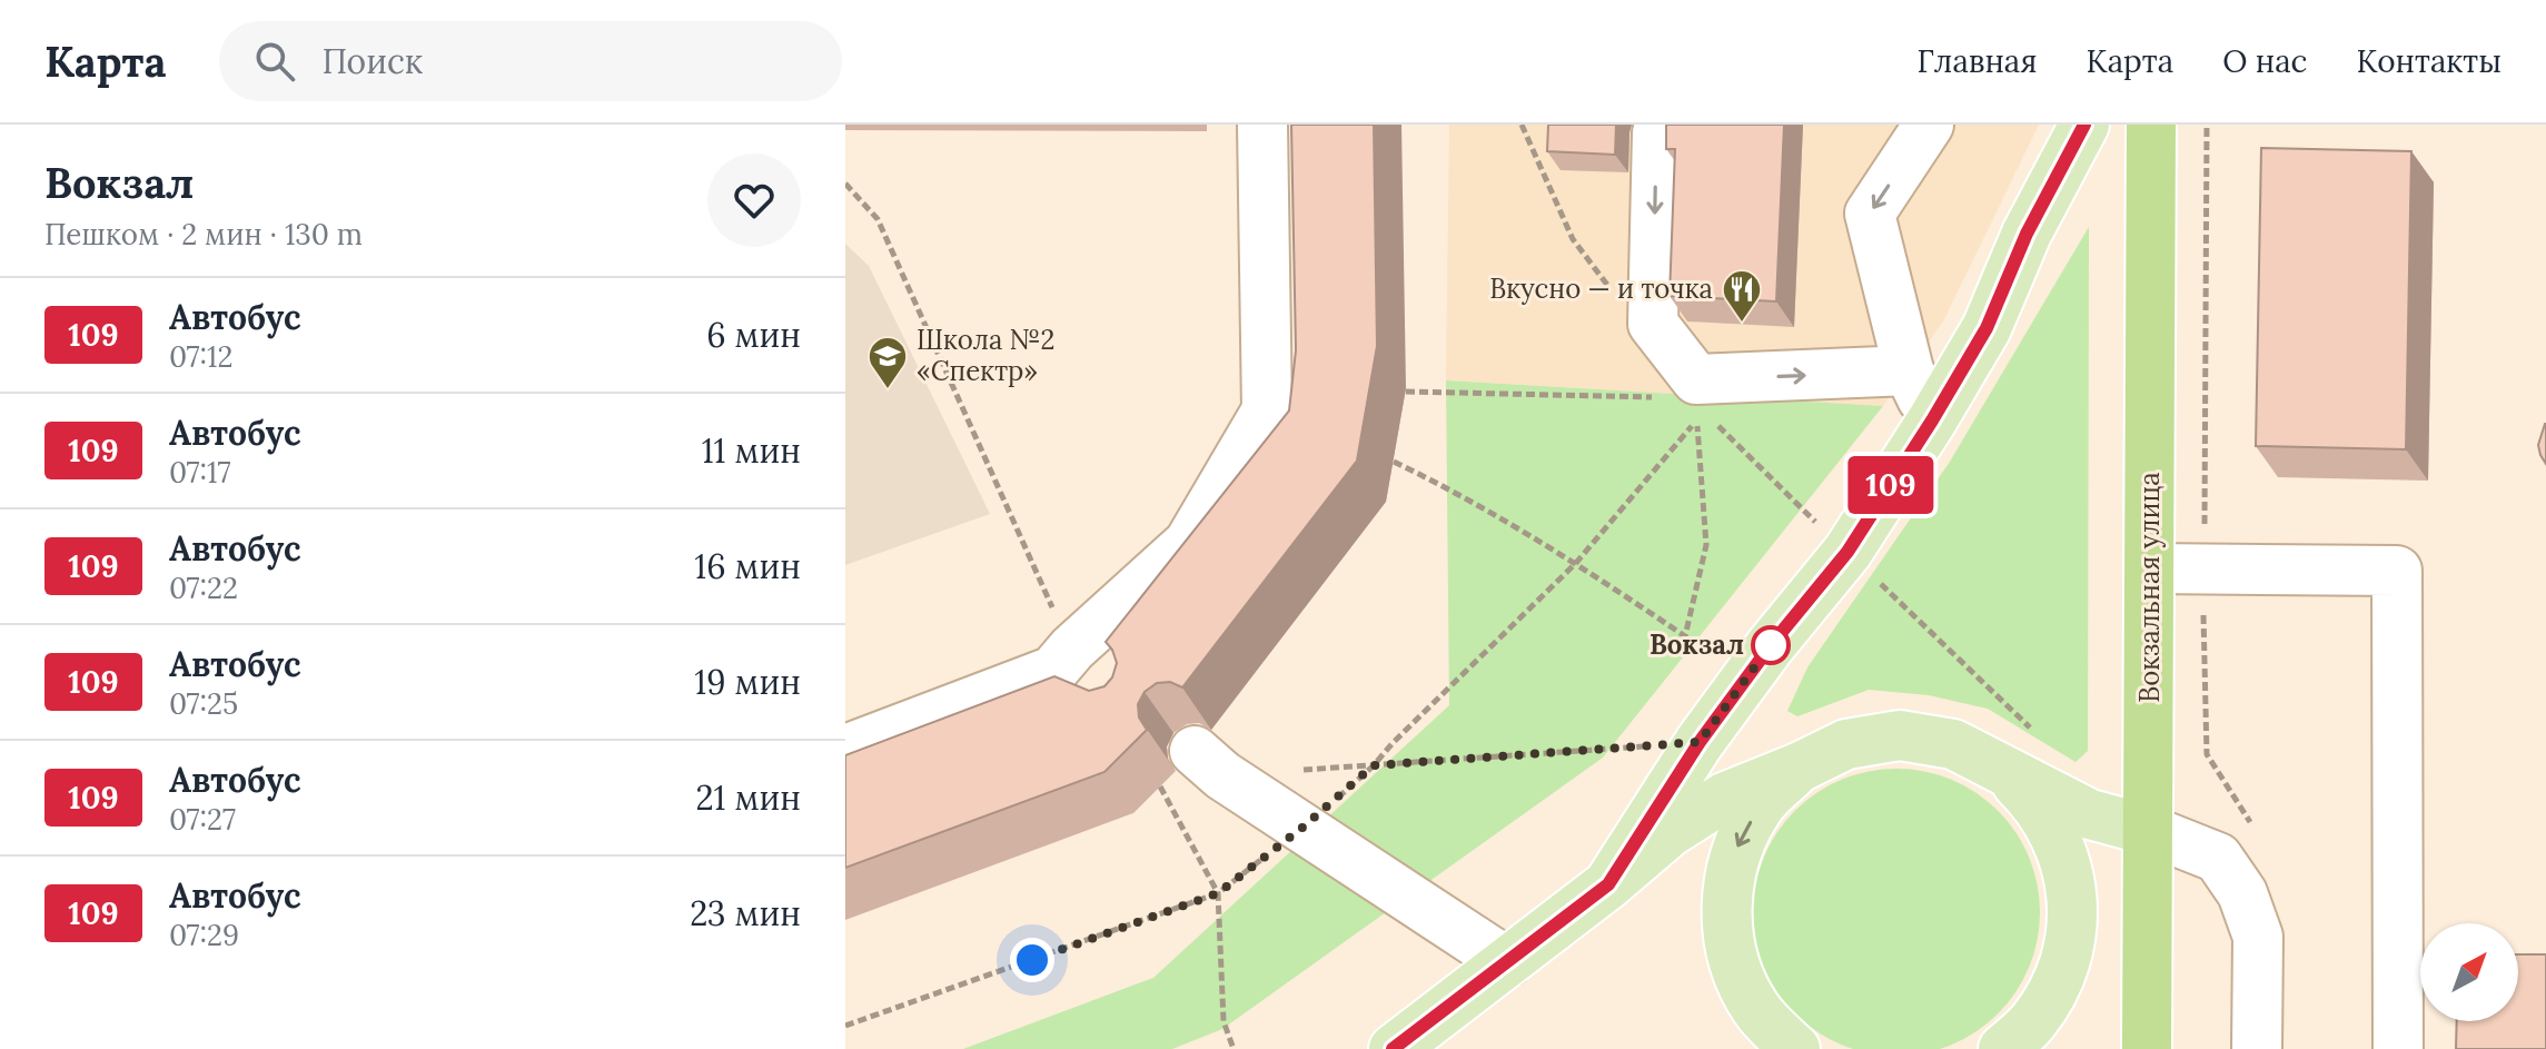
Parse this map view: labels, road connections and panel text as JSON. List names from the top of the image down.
{
  "streets": {
    "highway": ["Вокзальная улица"]
  },
  "places": {
    "restaurant": ["Вкусно — и точка"],
    "school or university": ["Школа №2 «Спектр»"],
    "other": ["Вокзал"]
  },
  "lines": ["bus line 109"],
  "north": "top right",
  "page": {
    "header": "Карта",
    "search": "Поиск",
    "nav": [
      "Главная",
      "Карта",
      "О нас",
      "Контакты"
    ],
    "heading": ["Вокзал", "Пешком · 2 мин · 130 m"],
    "on_map": "109",
    "list": [
      {
        "mark": "109",
        "name": "Автобус",
        "note": "07:12",
        "value": "6 мин"
      },
      {
        "mark": "109",
        "name": "Автобус",
        "note": "07:17",
        "value": "11 мин"
      },
      {
        "mark": "109",
        "name": "Автобус",
        "note": "07:22",
        "value": "16 мин"
      },
      {
        "mark": "109",
        "name": "Автобус",
        "note": "07:25",
        "value": "19 мин"
      },
      {
        "mark": "109",
        "name": "Автобус",
        "note": "07:27",
        "value": "21 мин"
      },
      {
        "mark": "109",
        "name": "Автобус",
        "note": "07:29",
        "value": "23 мин"
      }
    ]
  }
}
